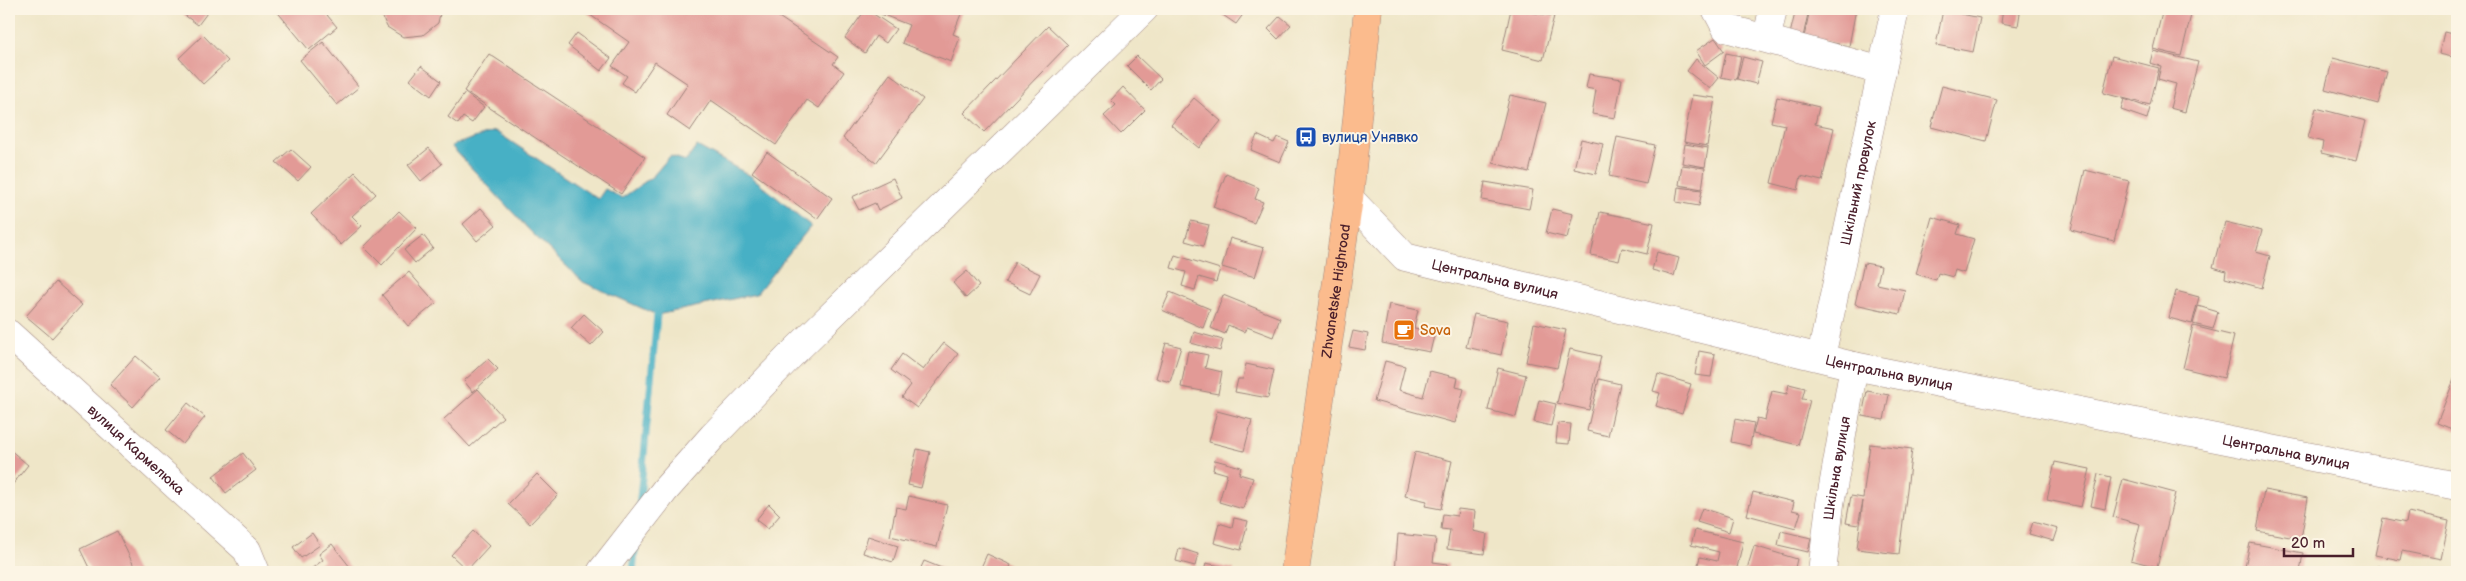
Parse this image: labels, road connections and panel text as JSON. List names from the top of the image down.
{
  "streets": {
    "main road": ["Zhvanetske Highroad"],
    "street": [
      "Шкільний провулок",
      "Центральна вулиця",
      "вулиця Кармелюка",
      "Шкільна вулиця"
    ]
  },
  "crossings": [
    ["Шкільний провулок", "Центральна вулиця"],
    ["Центральна вулиця", "Zhvanetske Highroad"],
    ["Центральна вулиця", "Шкільна вулиця"]
  ],
  "places": {
    "bus stop": ["вулиця Унявко"],
    "cafe": ["Sova"]
  },
  "scale_bar": "20 m"
}
